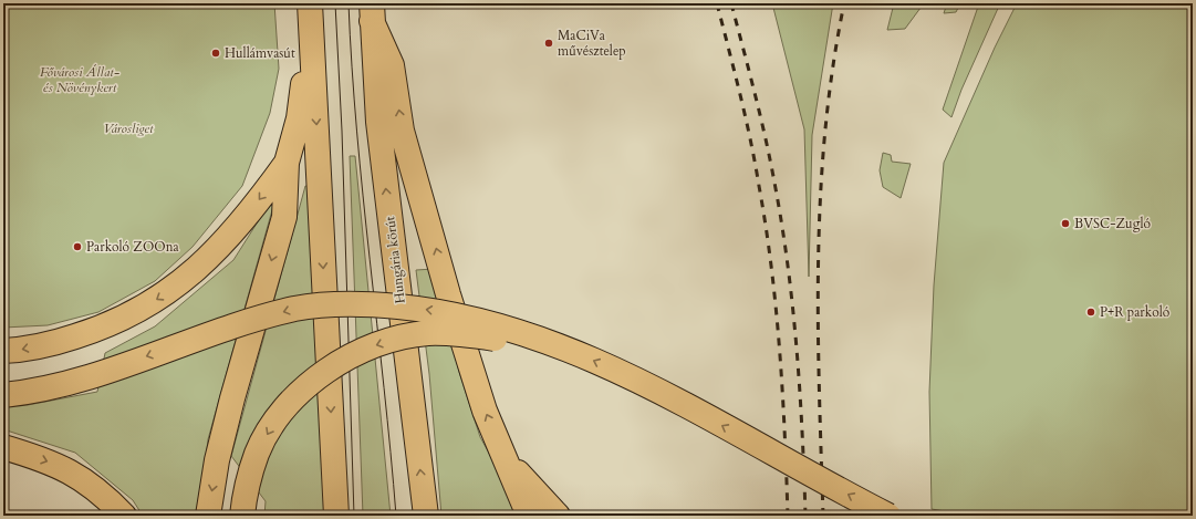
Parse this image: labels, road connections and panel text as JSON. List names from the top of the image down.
{
  "streets": {
    "main road": ["Hungária körút"]
  },
  "parks": ["Fővárosi Állat- és Növénykert", "Városliget"],
  "places": [
    "MaCiVa művésztelep",
    "Hullámvasút",
    "BVSC-Zugló",
    "Parkoló ZOOna",
    "P+R parkoló"
  ]
}
